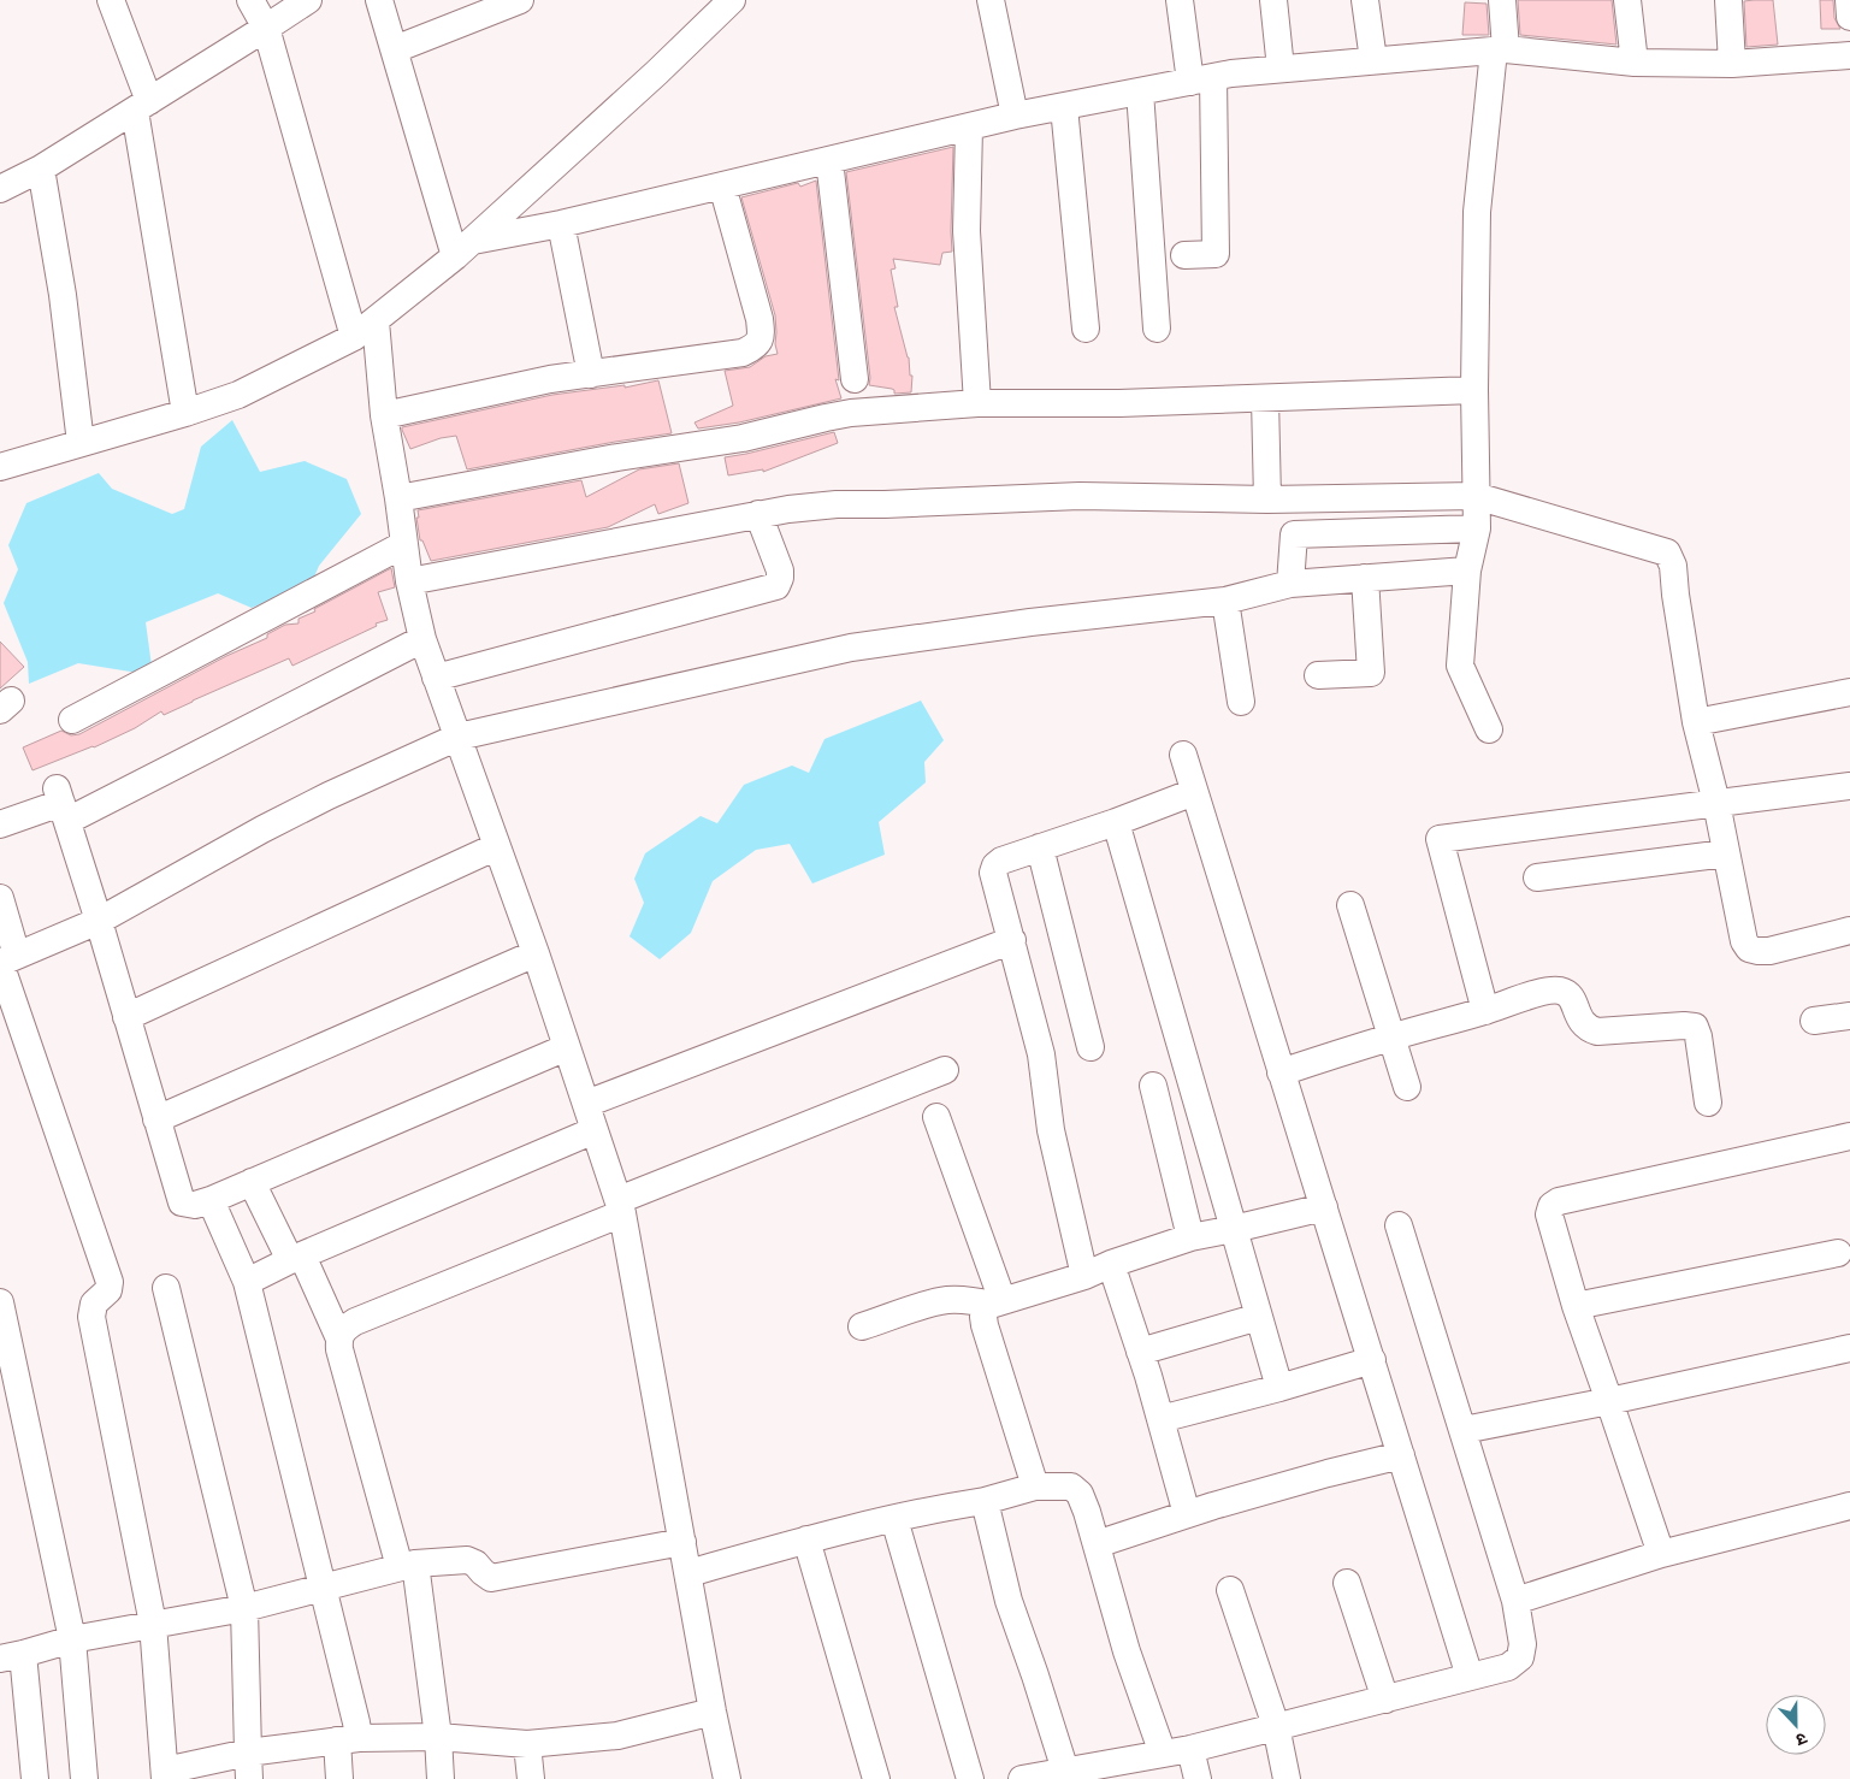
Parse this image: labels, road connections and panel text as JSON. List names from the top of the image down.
{
  "north": "bottom"
}
